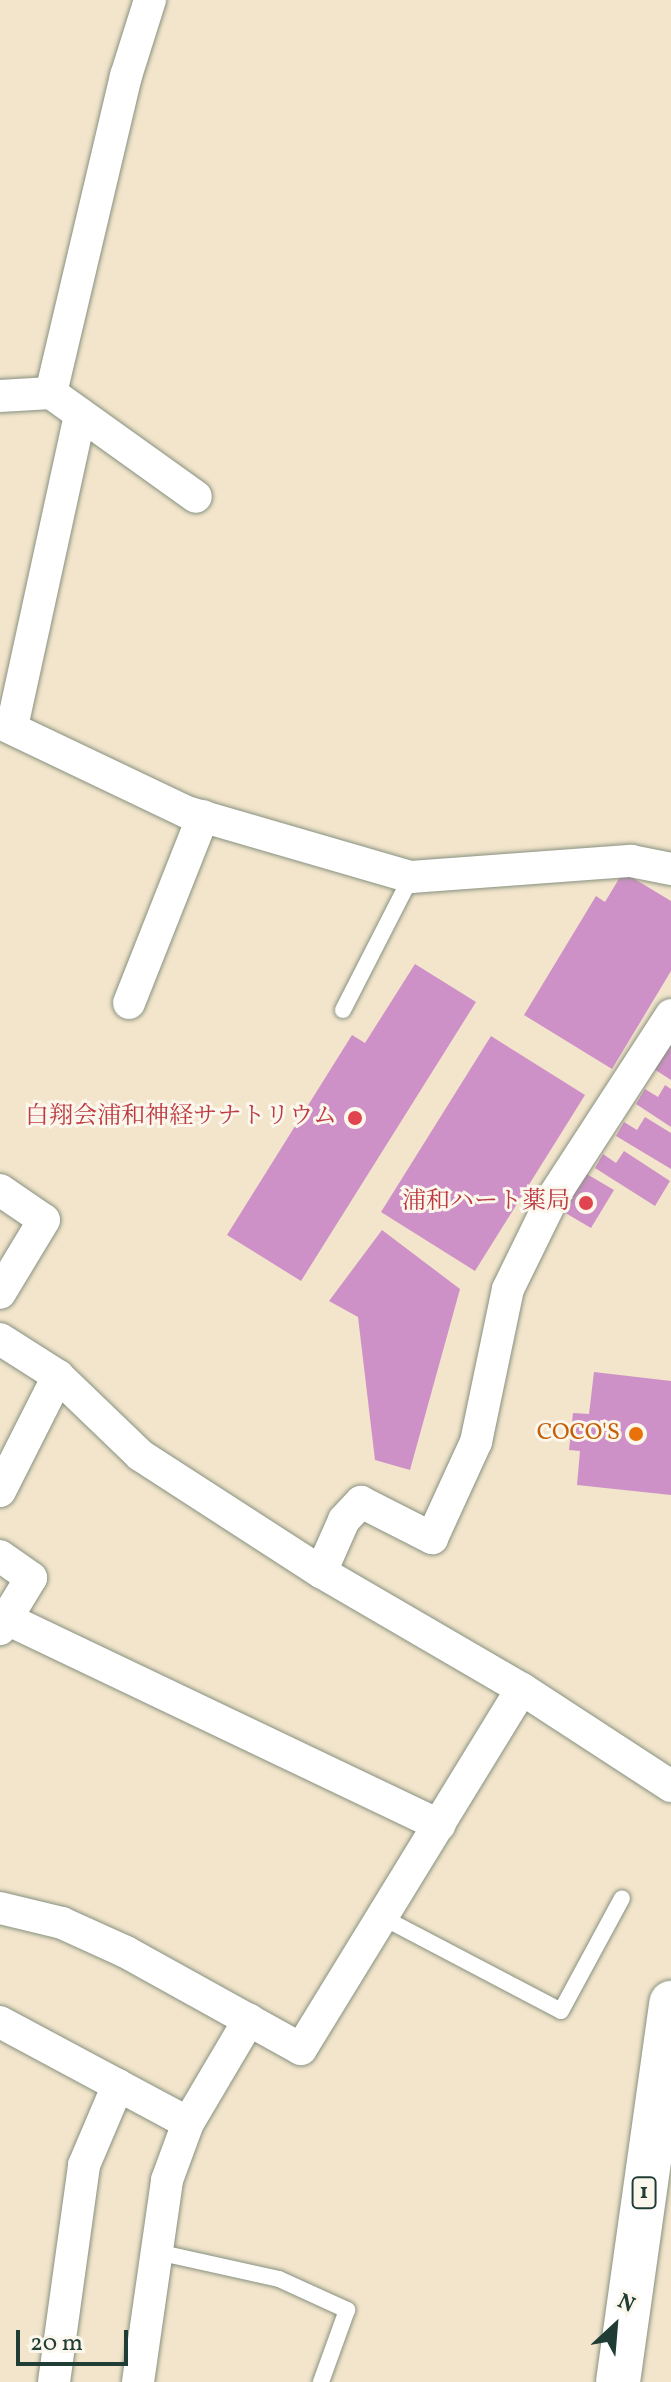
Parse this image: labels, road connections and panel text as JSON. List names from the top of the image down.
{
  "streets": {
    "main road": ["1"]
  },
  "places": ["白翔会浦和神経サナトリウム", "浦和ハート薬局", "COCO'S"],
  "scale_bar": "20 m",
  "north": "top right"
}
